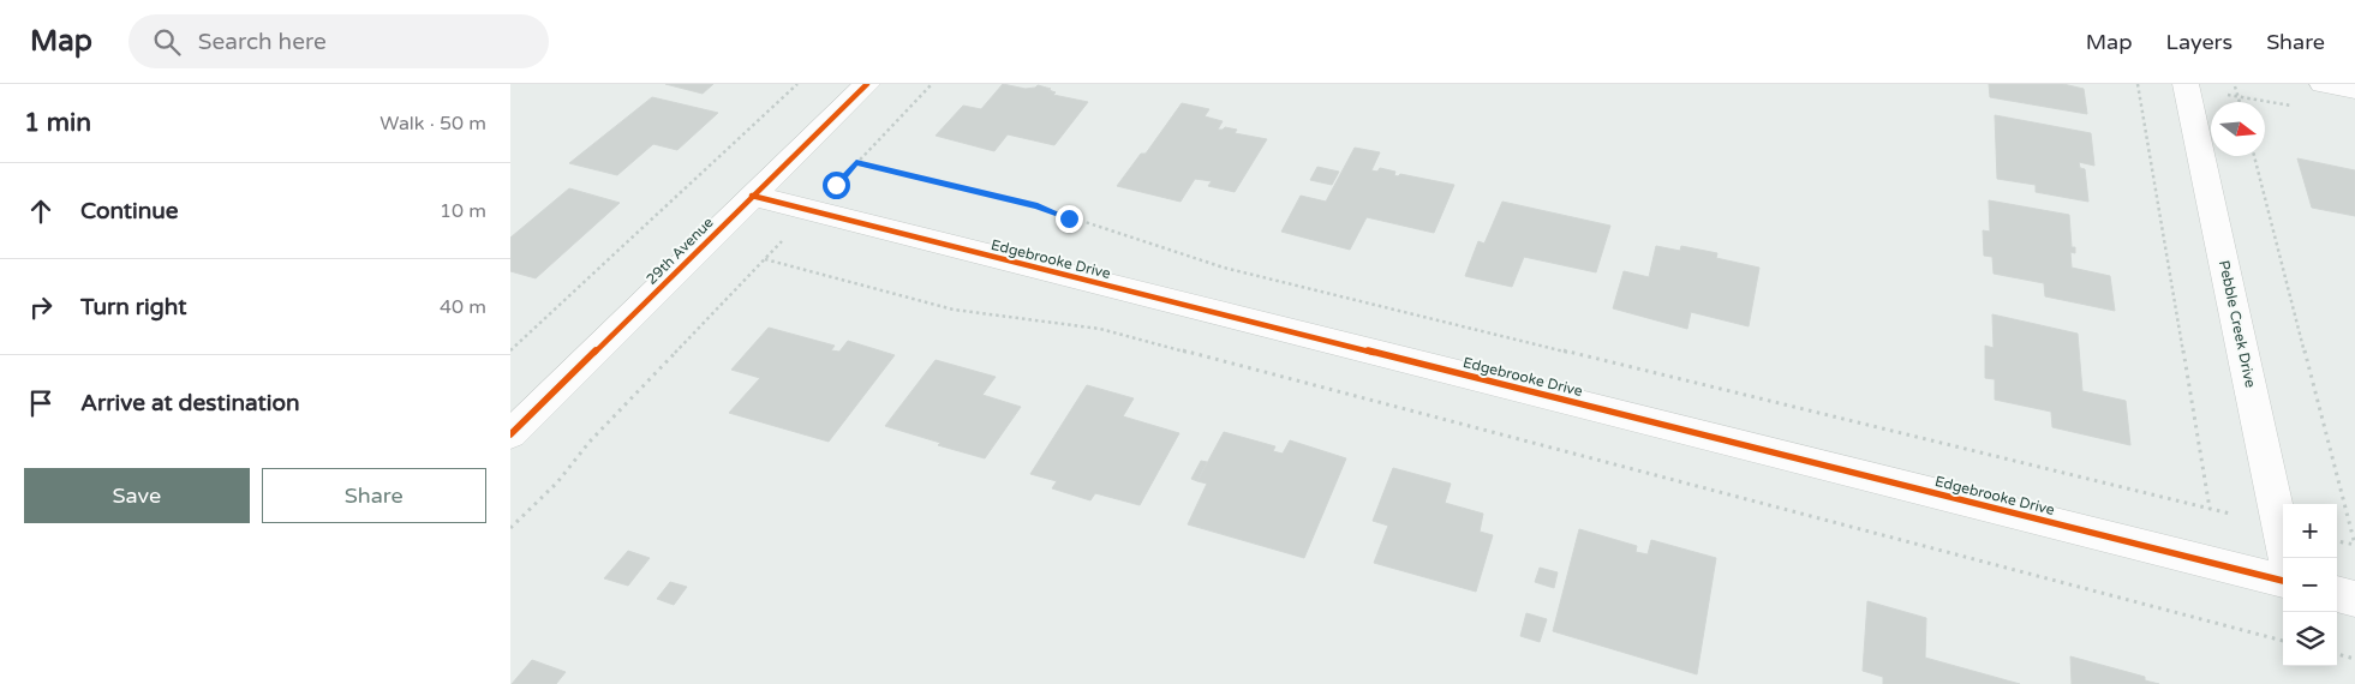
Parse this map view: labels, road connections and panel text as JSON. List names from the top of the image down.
{
  "streets": {
    "street": ["29th Avenue", "Edgebrooke Drive", "Pebble Creek Drive"]
  },
  "crossings": [
    ["29th Avenue", "Edgebrooke Drive"]
  ],
  "north": "right",
  "page": {
    "header": "Map",
    "search": "Search here",
    "nav": ["Map", "Layers", "Share"],
    "heading": ["1 min", "Walk · 50 m"],
    "list": [
      ["Continue", "10 m"],
      ["Turn right", "40 m"],
      "Arrive at destination"
    ],
    "buttons": ["Save", "Share"],
    "map_buttons": ["+", "−"]
  }
}
